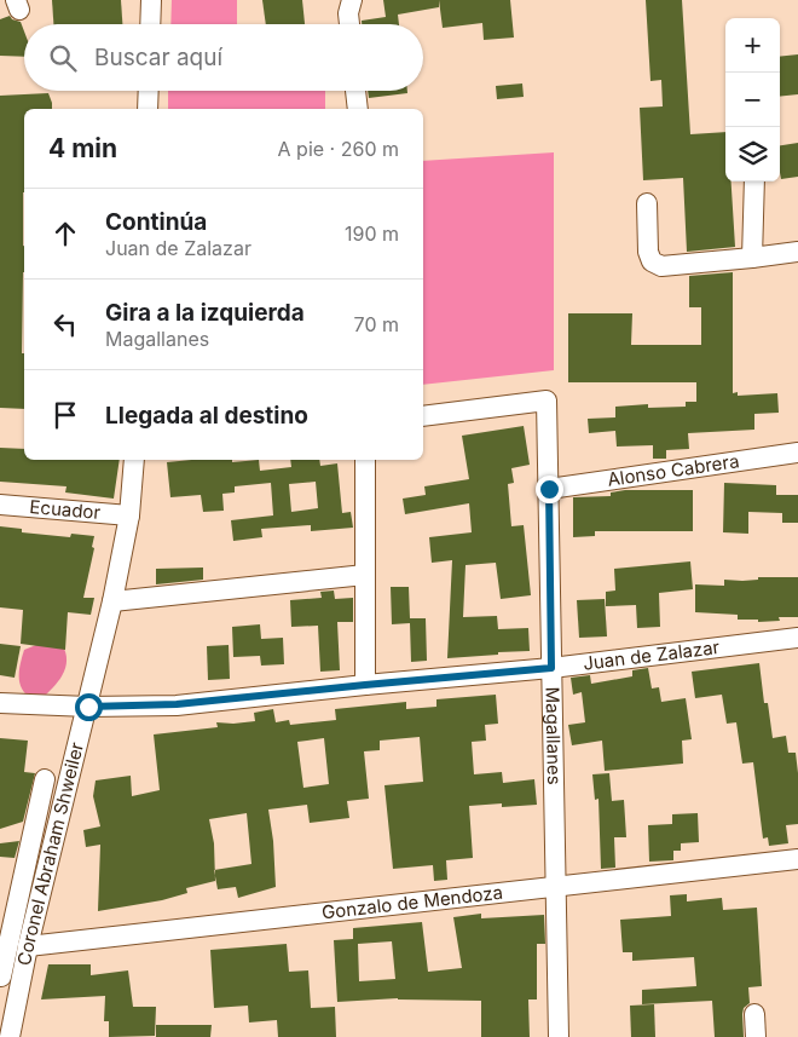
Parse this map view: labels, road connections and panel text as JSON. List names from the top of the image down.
{
  "streets": {
    "street": [
      "Alonso Cabrera",
      "Ecuador",
      "Juan de Zalazar",
      "Magallanes",
      "Coronel Abraham Shweiler",
      "Gonzalo de Mendoza"
    ]
  },
  "crossings": [
    ["Alonso Cabrera", "Magallanes"],
    ["Ecuador", "Coronel Abraham Shweiler"],
    ["Juan de Zalazar", "Magallanes"],
    ["Juan de Zalazar", "Coronel Abraham Shweiler"],
    ["Magallanes", "Gonzalo de Mendoza"],
    ["Coronel Abraham Shweiler", "Gonzalo de Mendoza"]
  ],
  "page": {
    "map_buttons": ["+", "−"],
    "search": "Buscar aquí",
    "heading": ["4 min", "A pie · 260 m"],
    "list": [
      ["Continúa", "Juan de Zalazar", "190 m"],
      ["Gira a la izquierda", "Magallanes", "70 m"],
      "Llegada al destino"
    ]
  }
}
